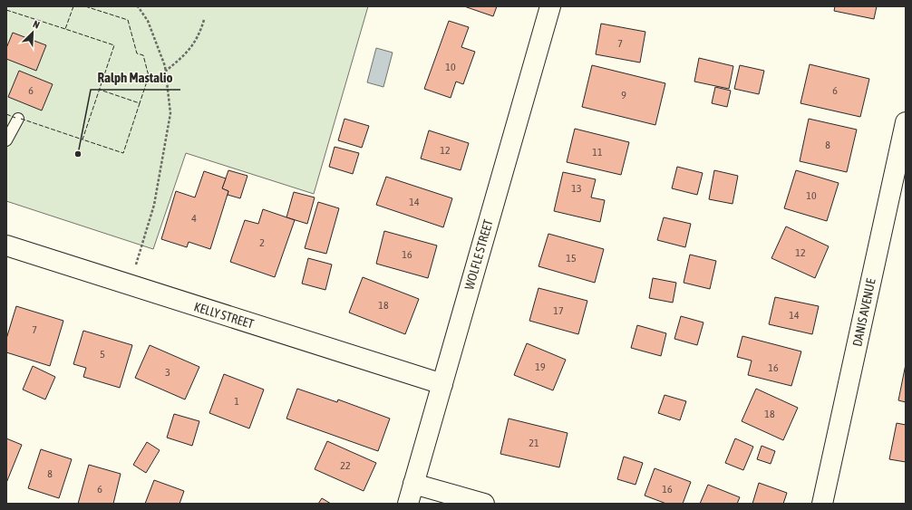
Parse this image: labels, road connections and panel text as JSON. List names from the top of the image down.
{
  "streets": {
    "street": ["WOLFLE STREET", "DANIS AVENUE", "KELLY STREET"]
  },
  "crossings": [
    ["WOLFLE STREET", "KELLY STREET"]
  ],
  "places": ["Ralph Mastalio"],
  "house_numbers": [
    "7",
    "10",
    "6",
    "6",
    "9",
    "8",
    "12",
    "11",
    "13",
    "10",
    "14",
    "4",
    "2",
    "12",
    "16",
    "15",
    "18",
    "17",
    "14",
    "7",
    "5",
    "19",
    "16",
    "3",
    "1",
    "18",
    "21",
    "22",
    "8",
    "6",
    "16"
  ],
  "north": "top right"
}
